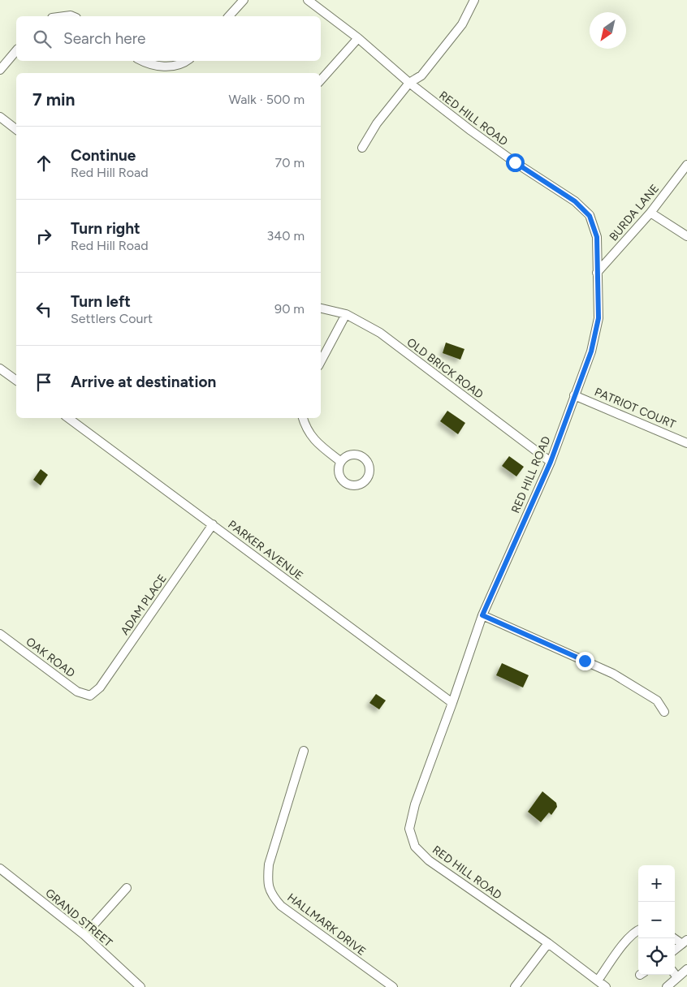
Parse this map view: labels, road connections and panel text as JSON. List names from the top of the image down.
{
  "streets": {
    "street": [
      "RED HILL ROAD",
      "BURDA LANE",
      "OLD BRICK ROAD",
      "PATRIOT COURT",
      "PARKER AVENUE",
      "ADAM PLACE",
      "OAK ROAD",
      "GRAND STREET",
      "HALLMARK DRIVE"
    ]
  },
  "crossings": [
    ["RED HILL ROAD", "BURDA LANE"],
    ["RED HILL ROAD", "OLD BRICK ROAD"],
    ["RED HILL ROAD", "PATRIOT COURT"],
    ["RED HILL ROAD", "PARKER AVENUE"],
    ["PARKER AVENUE", "ADAM PLACE"],
    ["ADAM PLACE", "OAK ROAD"]
  ],
  "north": "bottom left",
  "page": {
    "search": "Search here",
    "heading": ["7 min", "Walk · 500 m"],
    "list": [
      ["Continue", "Red Hill Road", "70 m"],
      ["Turn right", "Red Hill Road", "340 m"],
      ["Turn left", "Settlers Court", "90 m"],
      "Arrive at destination"
    ],
    "map_buttons": ["+", "−"]
  }
}
